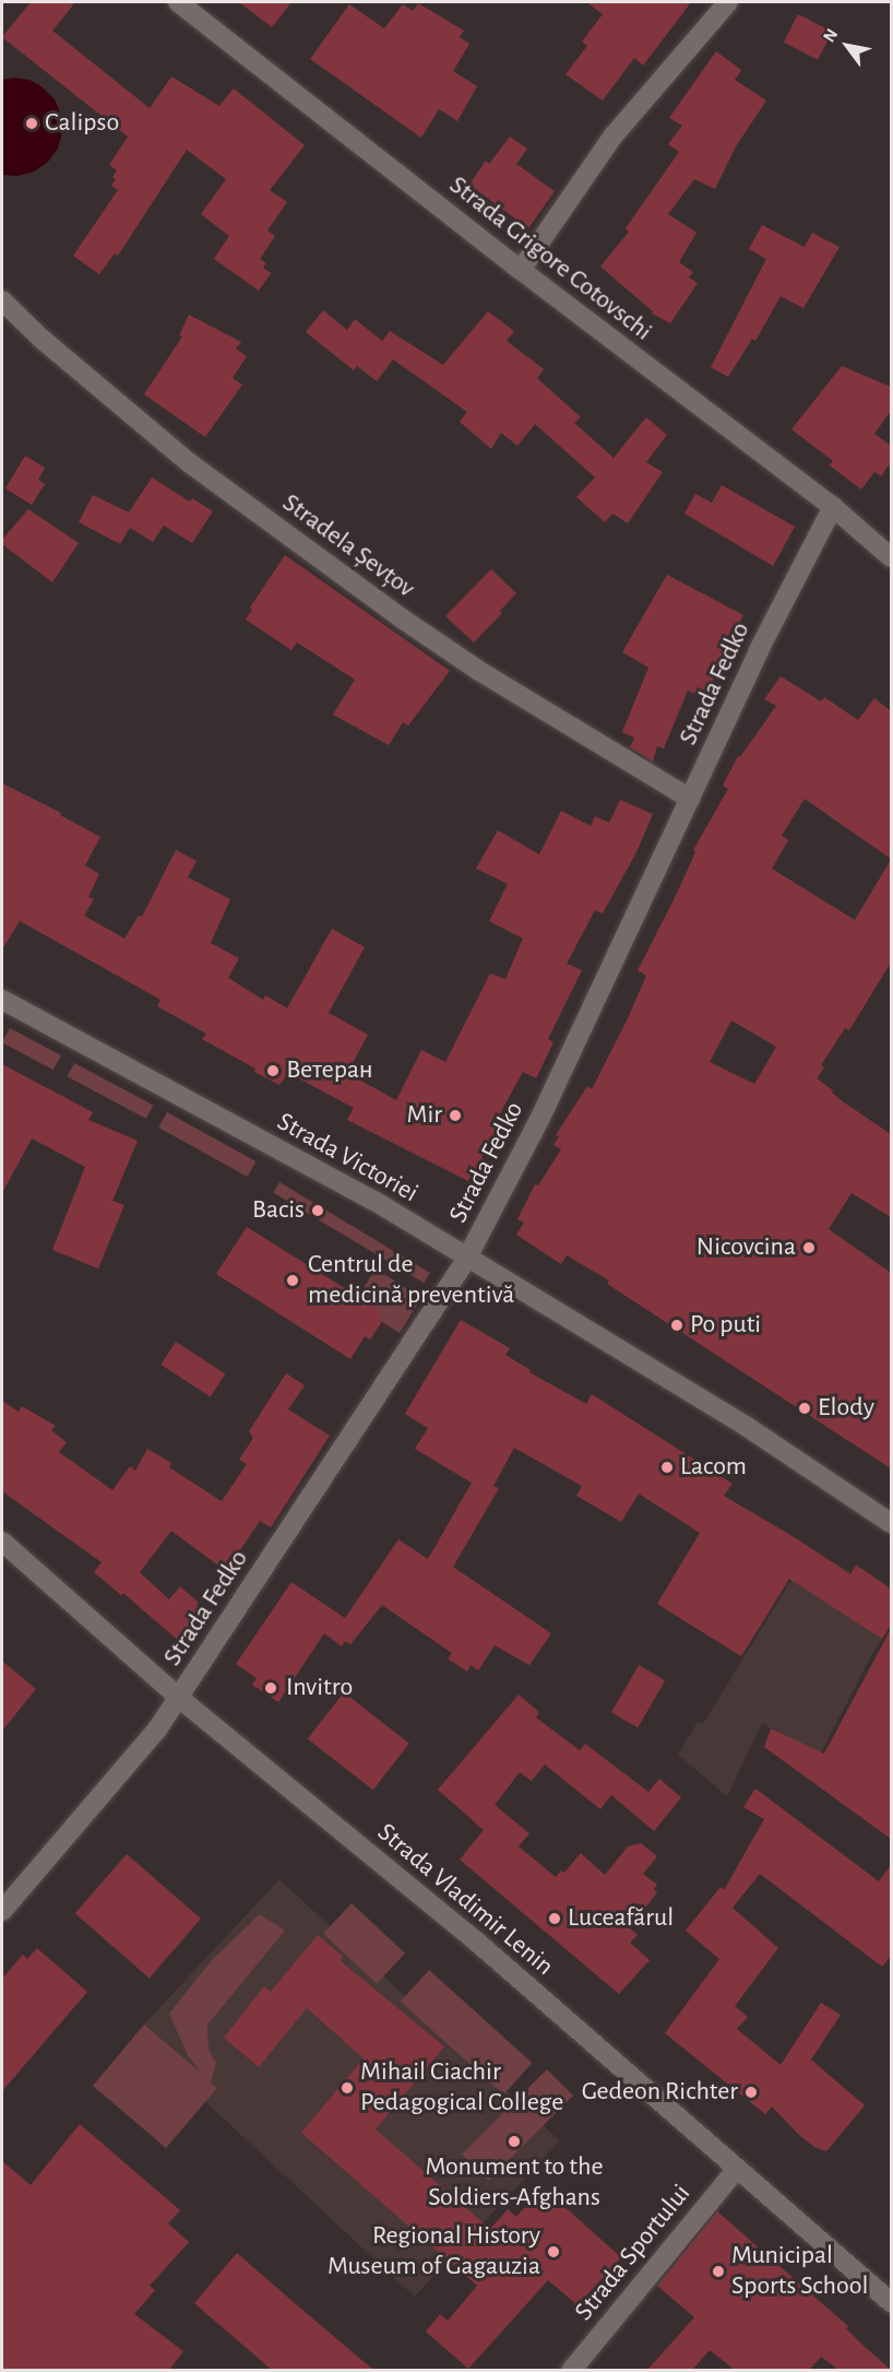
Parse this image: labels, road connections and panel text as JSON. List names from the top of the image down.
{
  "streets": {
    "street": [
      "Strada Grigore Cotovschi",
      "Stradela Șevțov",
      "Strada Fedko",
      "Strada Victoriei",
      "Strada Vladimir Lenin",
      "Strada Sportului"
    ]
  },
  "crossings": [
    ["Strada Grigore Cotovschi", "Strada Fedko"],
    ["Stradela Șevțov", "Strada Fedko"],
    ["Strada Fedko", "Strada Victoriei"],
    ["Strada Fedko", "Strada Vladimir Lenin"],
    ["Strada Vladimir Lenin", "Strada Sportului"]
  ],
  "places": [
    "Calipso",
    "Ветеран",
    "Mir",
    "Bacis",
    "Nicovcina",
    "Centrul de medicină preventivă",
    "Po puti",
    "Elody",
    "Lacom",
    "Invitro",
    "Luceafărul",
    "Mihail Ciachir Pedagogical College",
    "Gedeon Richter",
    "Monument to the Soldiers-Afghans",
    "Regional History Museum of Gagauzia",
    "Municipal Sports School"
  ],
  "north": "top left"
}
